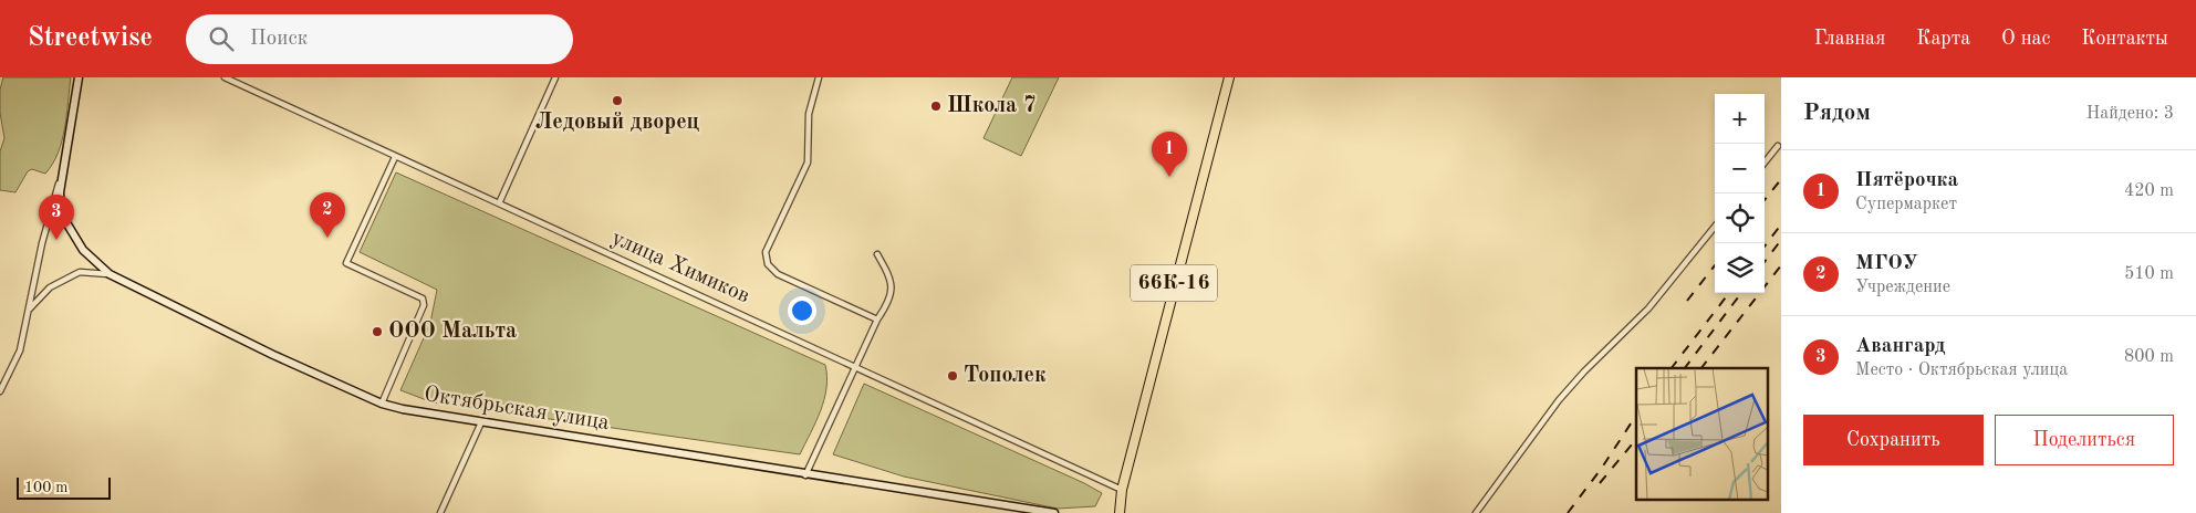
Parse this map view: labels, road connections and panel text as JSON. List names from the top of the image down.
{
  "streets": {
    "main road": ["66К-16", "Октябрьская улица"],
    "street": ["улица Химиков"]
  },
  "crossings": [
    ["улица Химиков", "66К-16"]
  ],
  "places": [
    "Ледовый дворец",
    "Школа 7",
    "ООО Мальта",
    "Тополек"
  ],
  "scale_bar": "100 m",
  "page": {
    "header": "Streetwise",
    "search": "Поиск",
    "nav": [
      "Главная",
      "Карта",
      "О нас",
      "Контакты"
    ],
    "heading": ["Рядом", "Найдено: 3"],
    "map_buttons": ["+", "−"],
    "pins": ["1", "2", "3"],
    "list": [
      {
        "mark": "1",
        "name": "Пятёрочка",
        "note": "Супермаркет",
        "value": "420 m"
      },
      {
        "mark": "2",
        "name": "МГОУ",
        "note": "Учреждение",
        "value": "510 m"
      },
      {
        "mark": "3",
        "name": "Авангард",
        "note": "Место · Октябрьская улица",
        "value": "800 m"
      }
    ],
    "buttons": ["Сохранить", "Поделиться"],
    "scale": "100 m"
  }
}
